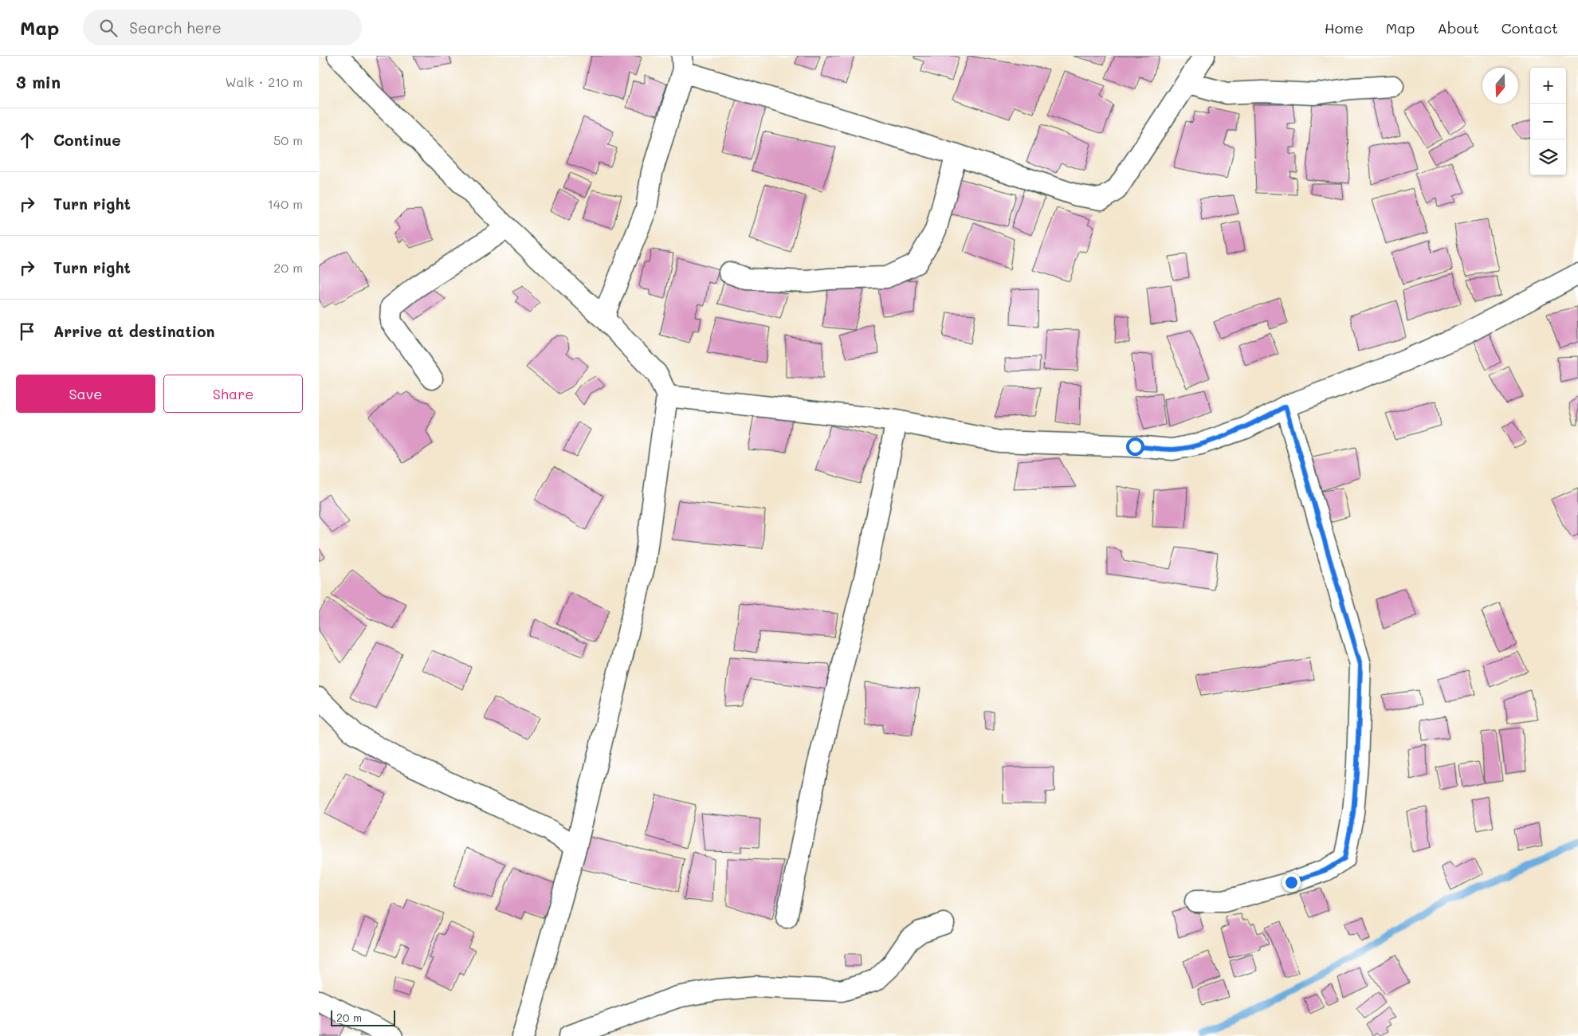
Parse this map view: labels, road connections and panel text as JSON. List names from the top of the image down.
{
  "scale_bar": "20 m",
  "north": "bottom",
  "page": {
    "header": "Map",
    "search": "Search here",
    "nav": [
      "Home",
      "Map",
      "About",
      "Contact"
    ],
    "heading": ["3 min", "Walk · 210 m"],
    "map_buttons": ["+", "−"],
    "list": [
      ["Continue", "50 m"],
      ["Turn right", "140 m"],
      ["Turn right", "20 m"],
      "Arrive at destination"
    ],
    "buttons": ["Save", "Share"],
    "scale": "20 m"
  }
}
